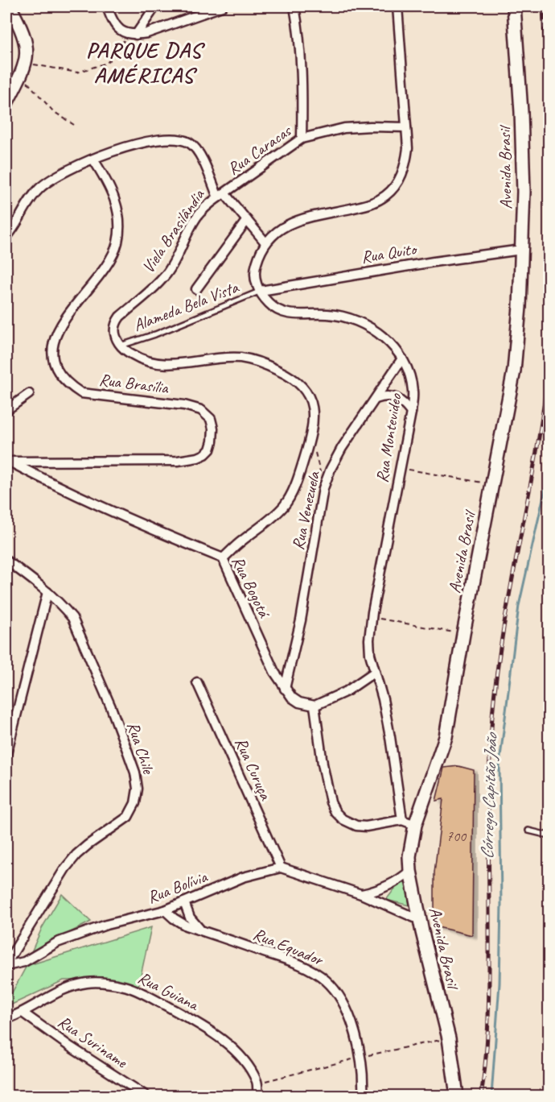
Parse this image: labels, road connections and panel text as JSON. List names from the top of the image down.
{
  "streets": {
    "main road": ["Avenida Brasil"],
    "street": [
      "Rua Caracas",
      "Viela Brasilândia",
      "Rua Quito",
      "Rua Brasília",
      "Rua Montevideo",
      "Rua Venezuela",
      "Rua Bogotá",
      "Rua Chile",
      "Rua Curuça",
      "Rua Bolívia",
      "Rua Equador",
      "Rua Guiana",
      "Rua Suriname"
    ],
    "lane": ["Alameda Bela Vista"]
  },
  "crossings": [
    ["Rua Caracas", "Viela Brasilândia"],
    ["Rua Caracas", "Rua Montevideo"],
    ["Avenida Brasil", "Rua Quito"],
    ["Viela Brasilândia", "Alameda Bela Vista"],
    ["Viela Brasilândia", "Rua Brasília"],
    ["Rua Quito", "Alameda Bela Vista"],
    ["Rua Quito", "Rua Montevideo"],
    ["Alameda Bela Vista", "Rua Montevideo"],
    ["Rua Brasília", "Rua Bogotá"],
    ["Rua Montevideo", "Rua Venezuela"],
    ["Rua Venezuela", "Rua Bogotá"],
    ["Rua Chile", "Rua Bolívia"],
    ["Rua Curuça", "Rua Bolívia"],
    ["Rua Bolívia", "Rua Equador"],
    ["Rua Guiana", "Rua Suriname"]
  ],
  "districts": ["PARQUE DAS AMÉRICAS"],
  "water": ["Córrego Capitão João"],
  "house_numbers": ["700"]
}
